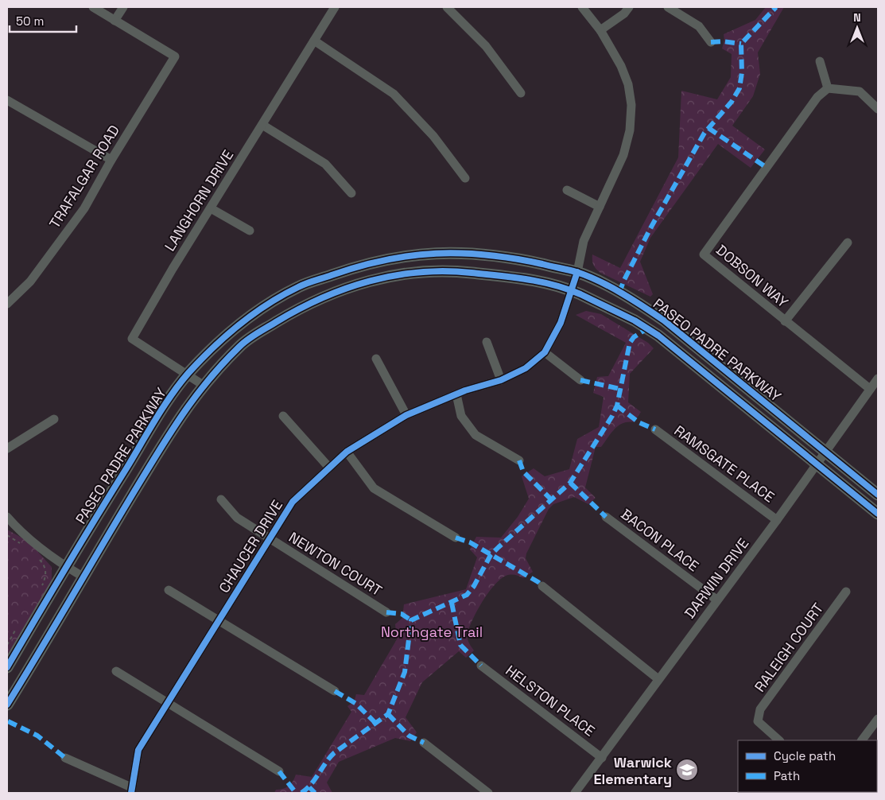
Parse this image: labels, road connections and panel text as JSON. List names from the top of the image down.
{
  "streets": {
    "main road": ["PASEO PADRE PARKWAY"],
    "street": [
      "TRAFALGAR ROAD",
      "LANGHORN DRIVE",
      "DOBSON WAY",
      "RAMSGATE PLACE",
      "BACON PLACE",
      "CHAUCER DRIVE",
      "NEWTON COURT",
      "DARWIN DRIVE",
      "RALEIGH COURT",
      "HELSTON PLACE"
    ]
  },
  "crossings": [
    ["LANGHORN DRIVE", "PASEO PADRE PARKWAY"],
    ["DOBSON WAY", "DARWIN DRIVE"],
    ["PASEO PADRE PARKWAY", "CHAUCER DRIVE"],
    ["PASEO PADRE PARKWAY", "DARWIN DRIVE"],
    ["RAMSGATE PLACE", "DARWIN DRIVE"],
    ["BACON PLACE", "DARWIN DRIVE"],
    ["CHAUCER DRIVE", "NEWTON COURT"],
    ["DARWIN DRIVE", "HELSTON PLACE"]
  ],
  "parks": ["Northgate Trail"],
  "places": {
    "school or university": ["Warwick Elementary"]
  },
  "legend": ["Cycle path", "Path"],
  "scale_bar": "50 m",
  "north": "top"
}
